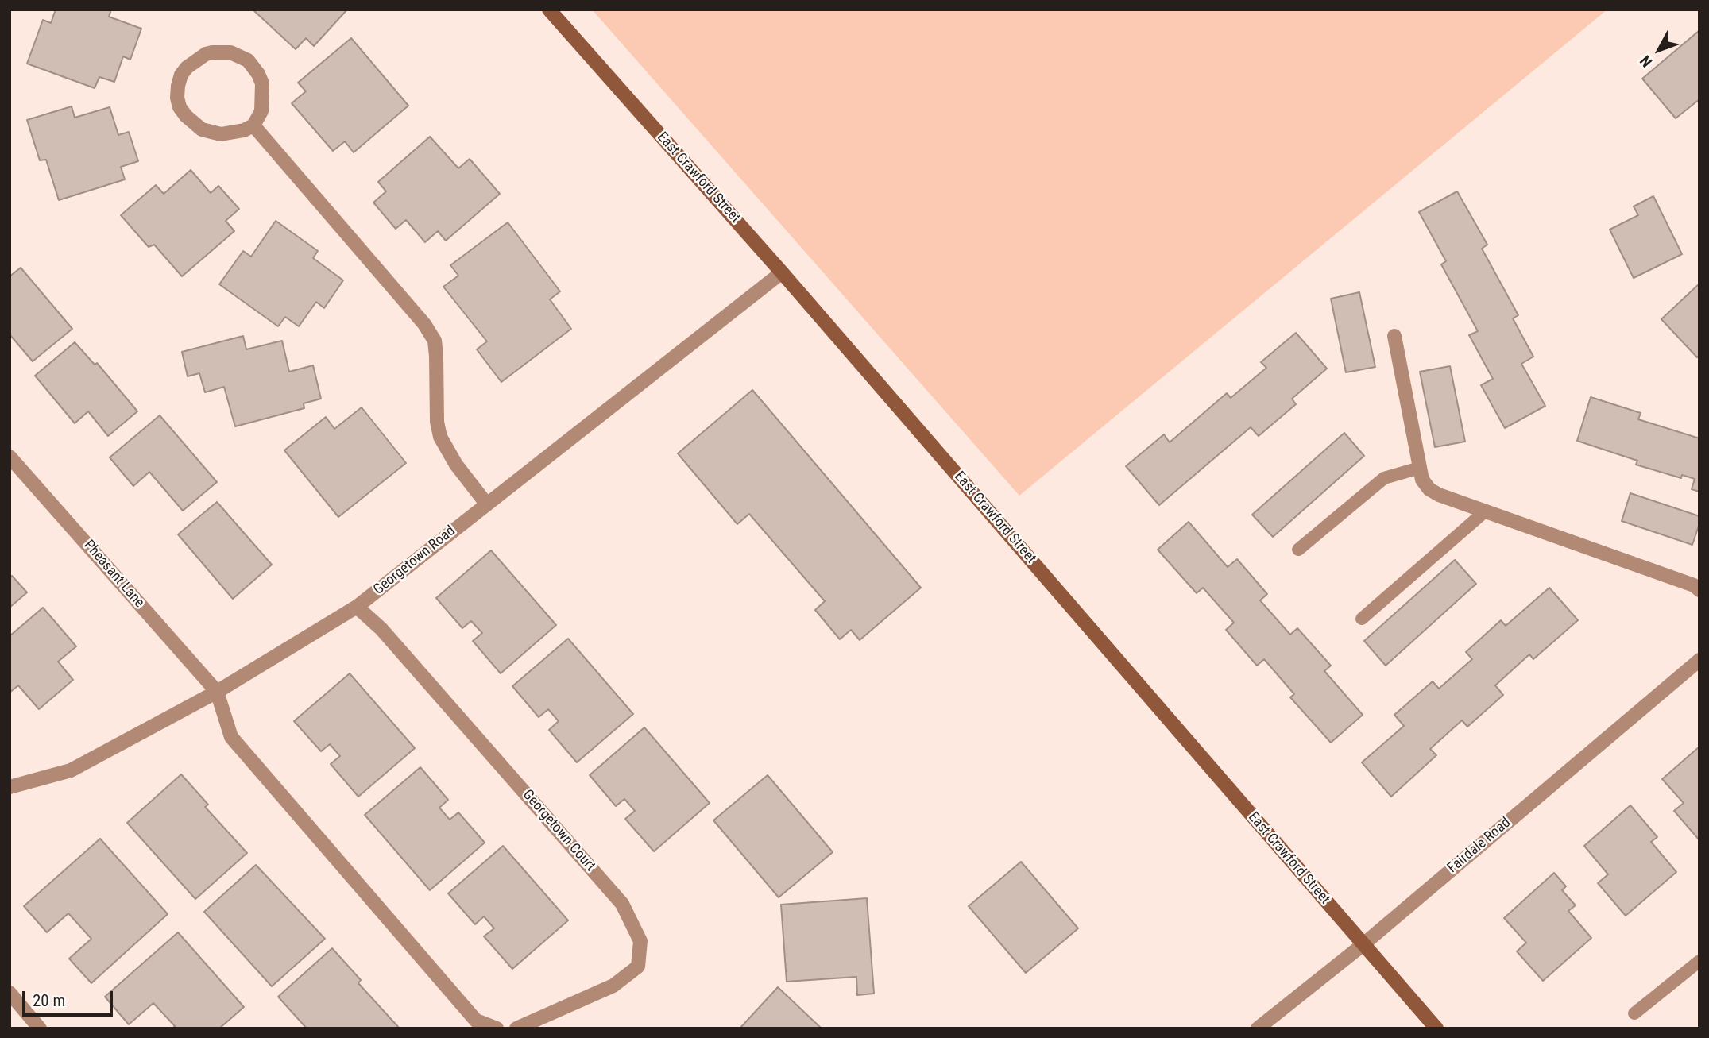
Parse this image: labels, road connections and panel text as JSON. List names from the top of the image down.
{
  "streets": {
    "street": [
      "East Crawford Street",
      "Georgetown Road",
      "Pheasant Lane",
      "Georgetown Court",
      "Fairdale Road"
    ]
  },
  "crossings": [
    ["East Crawford Street", "Georgetown Road"],
    ["East Crawford Street", "Fairdale Road"],
    ["Georgetown Road", "Pheasant Lane"],
    ["Georgetown Road", "Georgetown Court"]
  ],
  "scale_bar": "20 m",
  "north": "bottom left"
}
